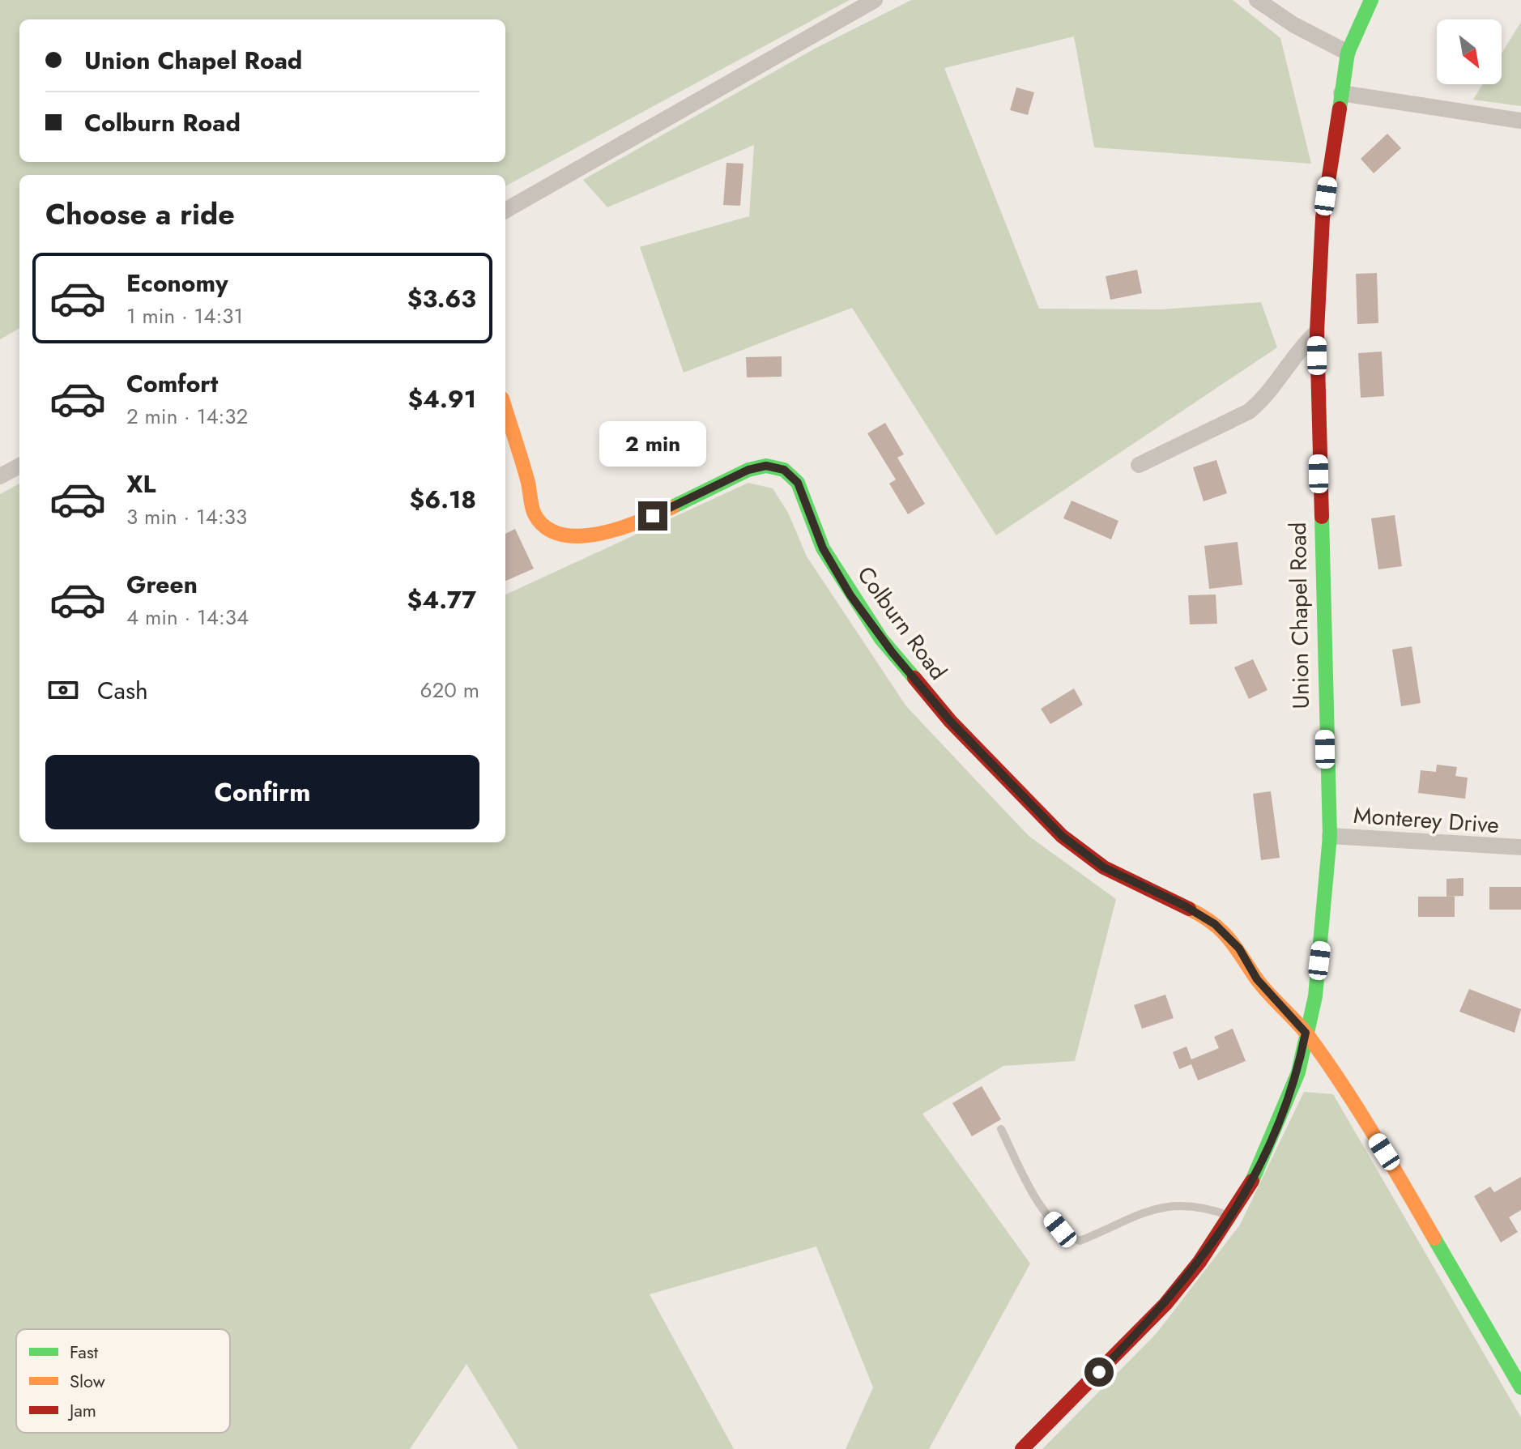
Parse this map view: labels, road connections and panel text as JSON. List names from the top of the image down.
{
  "streets": {
    "street": ["Union Chapel Road", "Colburn Road", "Monterey Drive"]
  },
  "crossings": [
    ["Union Chapel Road", "Colburn Road"],
    ["Union Chapel Road", "Monterey Drive"]
  ],
  "legend": ["Fast", "Slow", "Jam"],
  "north": "bottom right",
  "page": {
    "banner": ["Union Chapel Road", "Colburn Road"],
    "heading": "Choose a ride",
    "list": [
      {
        "name": "Economy",
        "note": "1 min · 14:31",
        "value": "$3.63"
      },
      {
        "name": "Comfort",
        "note": "2 min · 14:32",
        "value": "$4.91"
      },
      {
        "name": "XL",
        "note": "3 min · 14:33",
        "value": "$6.18"
      },
      {
        "name": "Green",
        "note": "4 min · 14:34",
        "value": "$4.77"
      }
    ],
    "bubble": "2 min",
    "pay": ["Cash", "620 m"],
    "buttons": "Confirm"
  }
}
